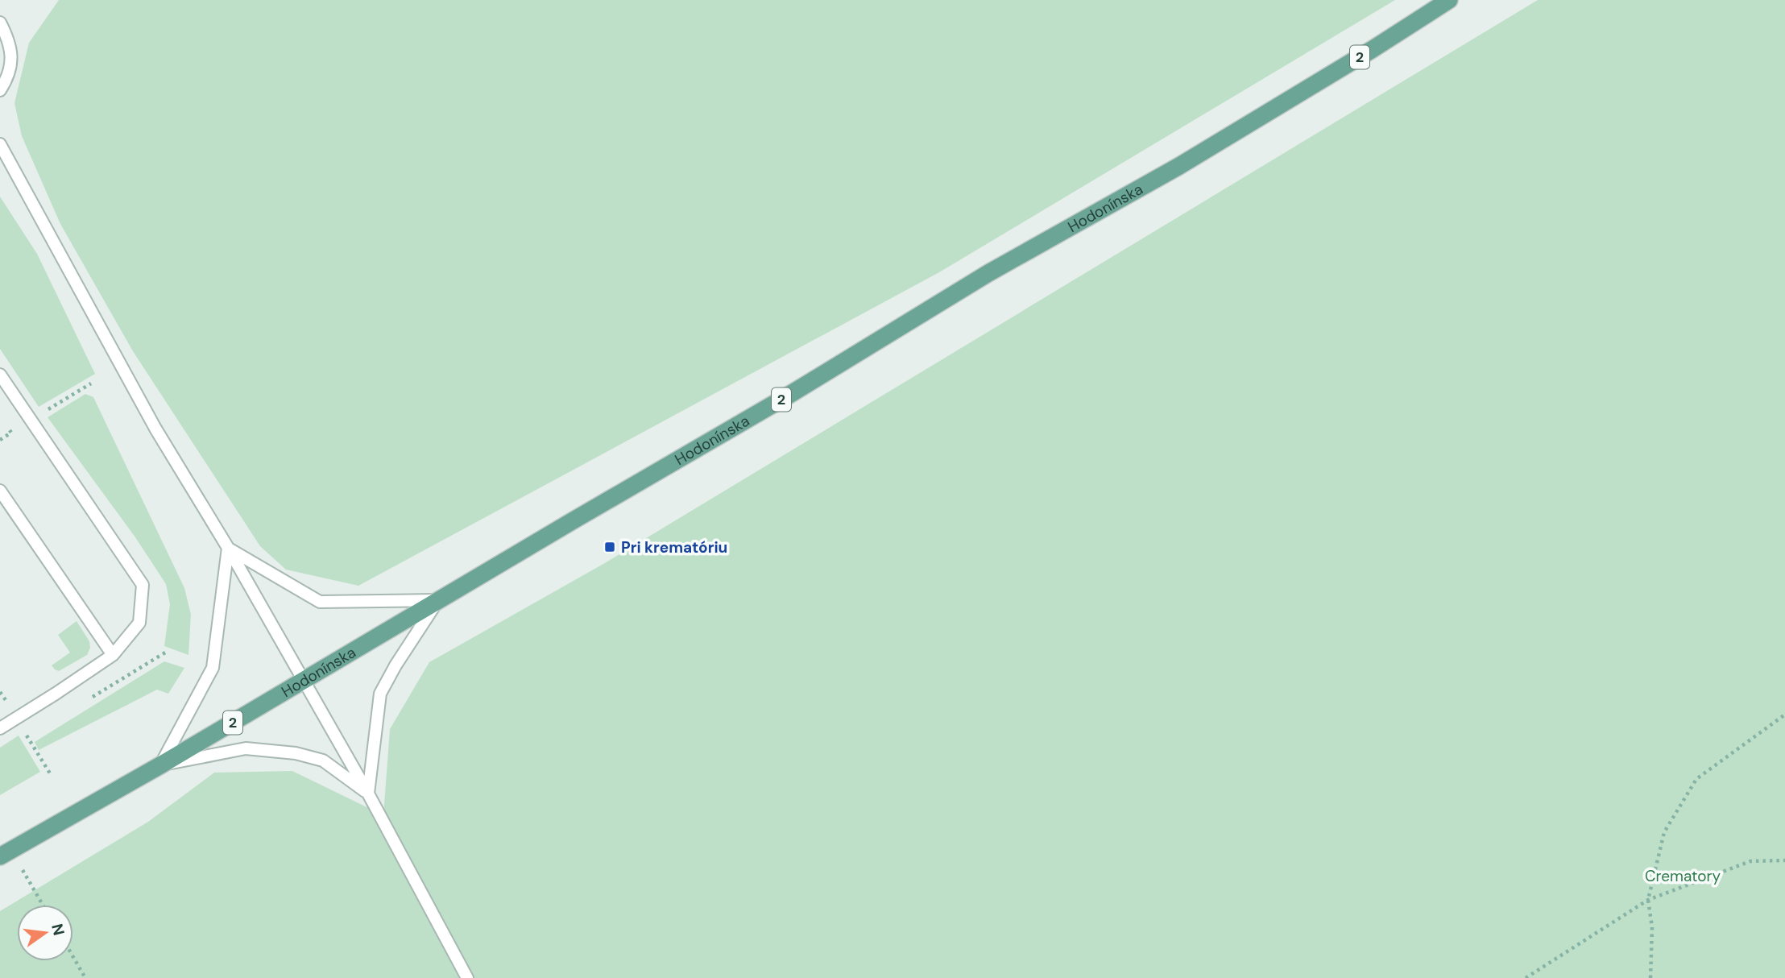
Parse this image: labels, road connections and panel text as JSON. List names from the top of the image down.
{
  "streets": {
    "main road": ["2", "Hodonínska"]
  },
  "parks": ["Crematory"],
  "places": {
    "transit": ["Pri krematóriu"]
  },
  "north": "right"
}
